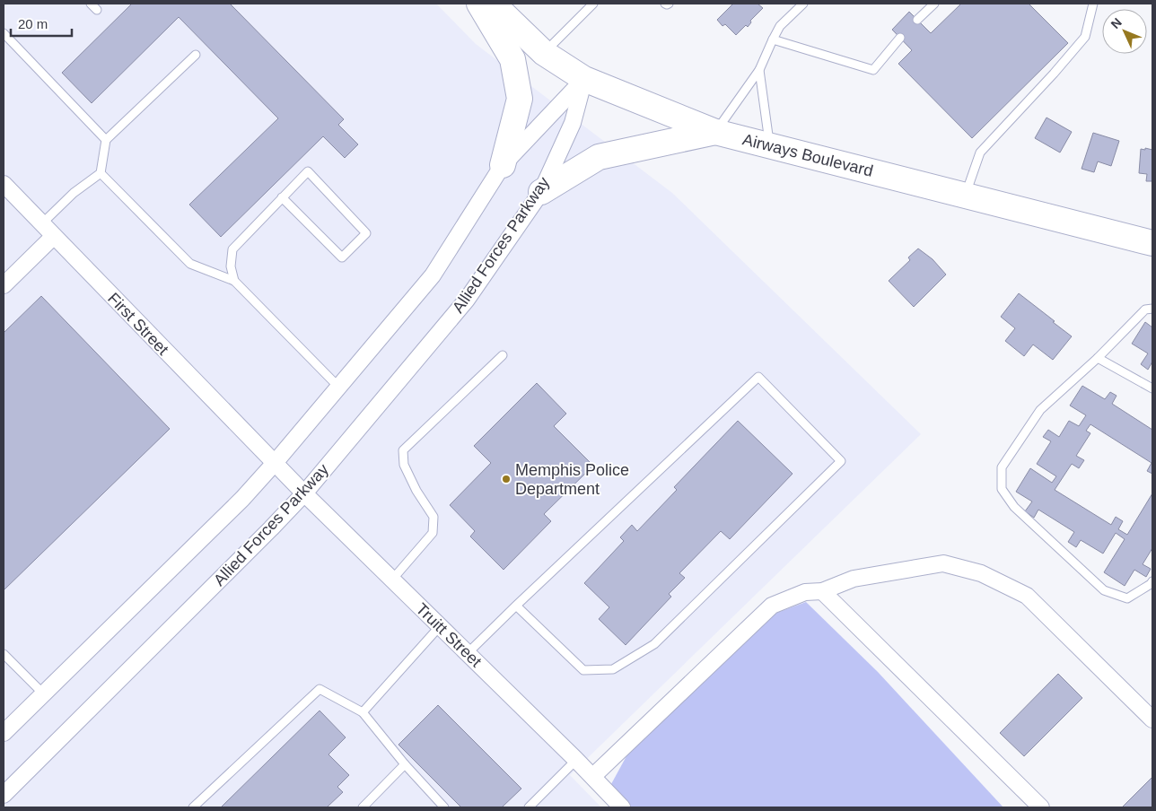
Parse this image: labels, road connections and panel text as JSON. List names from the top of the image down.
{
  "streets": {
    "main road": ["Airways Boulevard"],
    "street": ["Allied Forces Parkway", "First Street", "Truitt Street"]
  },
  "crossings": [
    ["Airways Boulevard", "Allied Forces Parkway"],
    ["Allied Forces Parkway", "Truitt Street"],
    ["First Street", "Truitt Street"]
  ],
  "places": ["Memphis Police Department"],
  "scale_bar": "20 m",
  "north": "top left"
}
